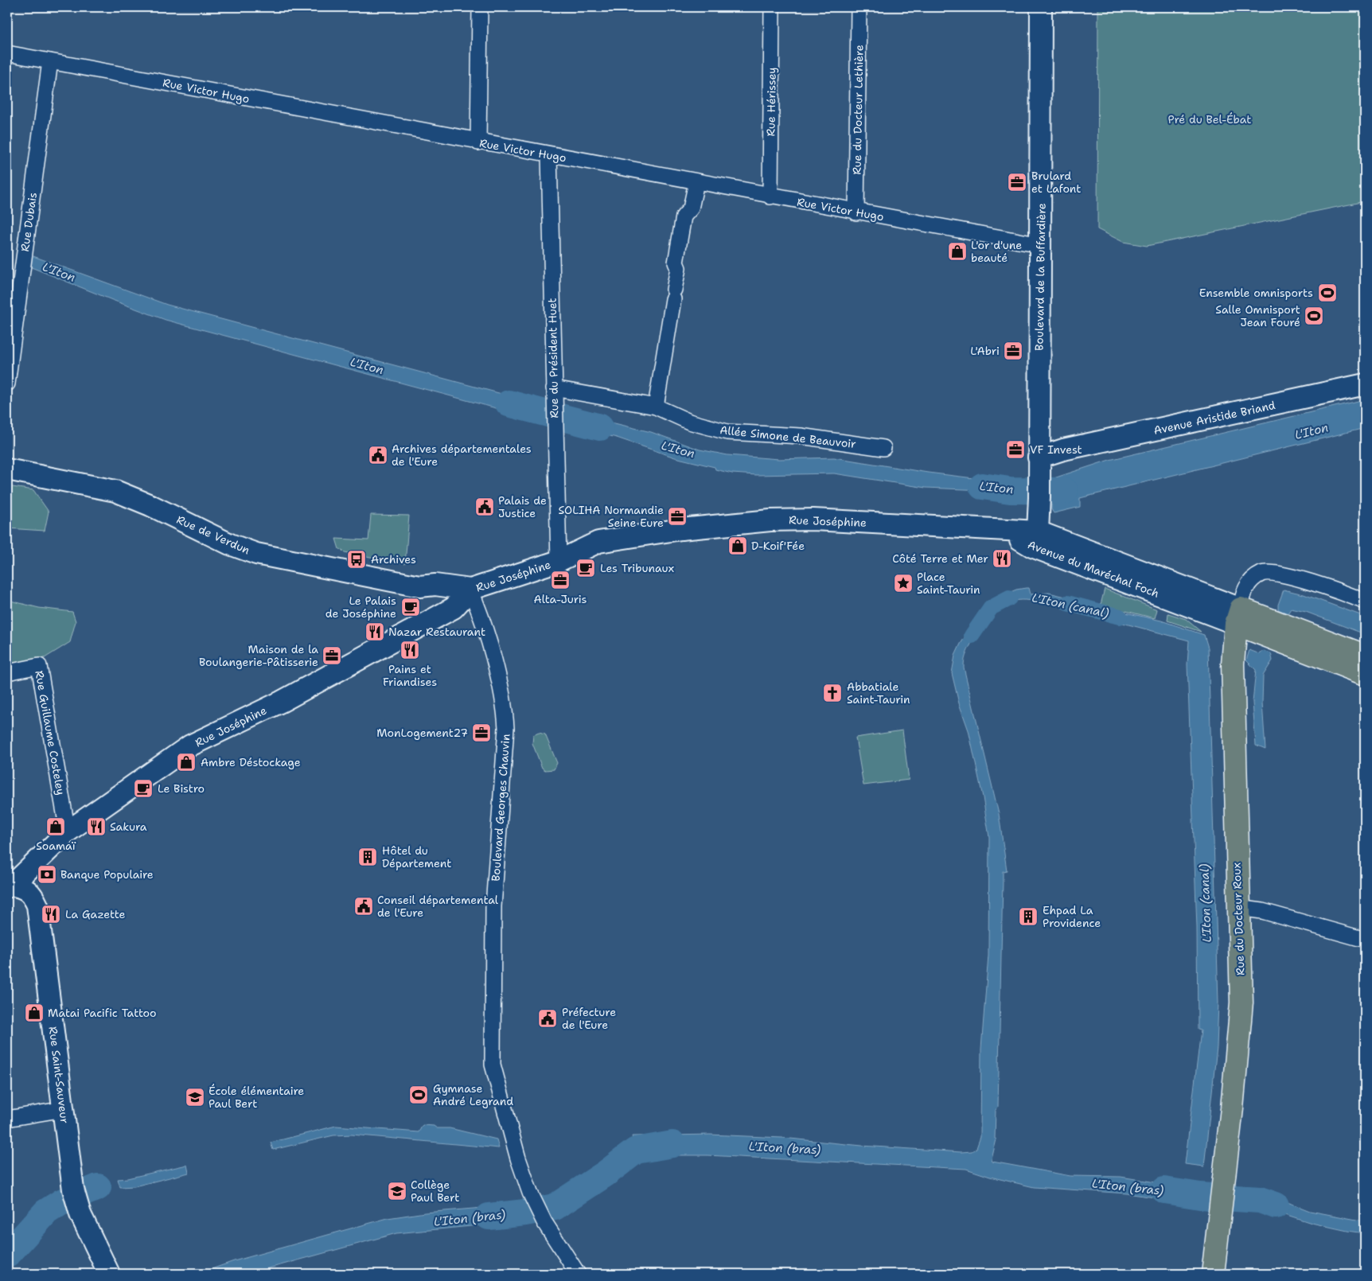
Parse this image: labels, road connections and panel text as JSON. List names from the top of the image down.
{
  "streets": {
    "main road": [
      "Boulevard de la Buffardière",
      "Avenue Aristide Briand",
      "Rue Joséphine",
      "Rue de Verdun",
      "Avenue du Maréchal Foch",
      "Rue du Docteur Roux",
      "Rue Saint-Sauveur"
    ],
    "street": [
      "Rue Victor Hugo",
      "Rue Hérissey",
      "Rue du Docteur Lethière",
      "Rue Dubais",
      "Rue du Président Huet",
      "Allée Simone de Beauvoir",
      "Rue Guillaume Costeley",
      "Boulevard Georges Chauvin"
    ]
  },
  "crossings": [
    ["Rue Victor Hugo", "Rue Hérissey"],
    ["Rue Victor Hugo", "Rue du Docteur Lethière"],
    ["Rue Victor Hugo", "Rue Dubais"],
    ["Rue Victor Hugo", "Boulevard de la Buffardière"],
    ["Rue Victor Hugo", "Rue du Président Huet"],
    ["Boulevard de la Buffardière", "Avenue Aristide Briand"],
    ["Boulevard de la Buffardière", "Avenue du Maréchal Foch"],
    ["Rue du Président Huet", "Allée Simone de Beauvoir"],
    ["Rue du Président Huet", "Rue Joséphine"],
    ["Rue Joséphine", "Rue de Verdun"],
    ["Rue Joséphine", "Avenue du Maréchal Foch"],
    ["Rue Joséphine", "Rue Guillaume Costeley"],
    ["Rue Joséphine", "Boulevard Georges Chauvin"],
    ["Rue Joséphine", "Rue Saint-Sauveur"],
    ["Rue de Verdun", "Boulevard Georges Chauvin"],
    ["Avenue du Maréchal Foch", "Rue du Docteur Roux"]
  ],
  "water": ["L'Iton", "L'Iton (canal)", "L'Iton (bras)"],
  "parks": ["Pré du Bel-Ébat"],
  "places": {
    "office": [
      "Brulard et Lafont",
      "L'Abri",
      "VF Invest",
      "SOLIHA Normandie Seine Eure",
      "Alta-Juris",
      "Maison de la Boulangerie-Pâtisserie",
      "MonLogement27"
    ],
    "shop": [
      "L'or d'une beauté",
      "D-Koif'Fée",
      "Ambre Déstockage",
      "Soamaï",
      "Matai Pacific Tattoo"
    ],
    "sports": ["Ensemble omnisports", "Salle Omnisport Jean Fouré", "Gymnase André Legrand"],
    "public building": [
      "Archives départementales de l'Eure",
      "Palais de Justice",
      "Conseil départemental de l'Eure",
      "Préfecture de l'Eure"
    ],
    "restaurant": [
      "Côté Terre et Mer",
      "Nazar Restaurant",
      "Pains et Friandises",
      "Sakura",
      "La Gazette"
    ],
    "bus stop": ["Archives"],
    "cafe": ["Les Tribunaux", "Le Palais de Joséphine", "Le Bistro"],
    "place": ["Place Saint-Taurin"],
    "church": ["Abbatiale Saint-Taurin"],
    "building": ["Hôtel du Département", "Ehpad La Providence"],
    "bank": ["Banque Populaire"],
    "school or university": ["École élémentaire Paul Bert", "Collège Paul Bert"]
  }
}
